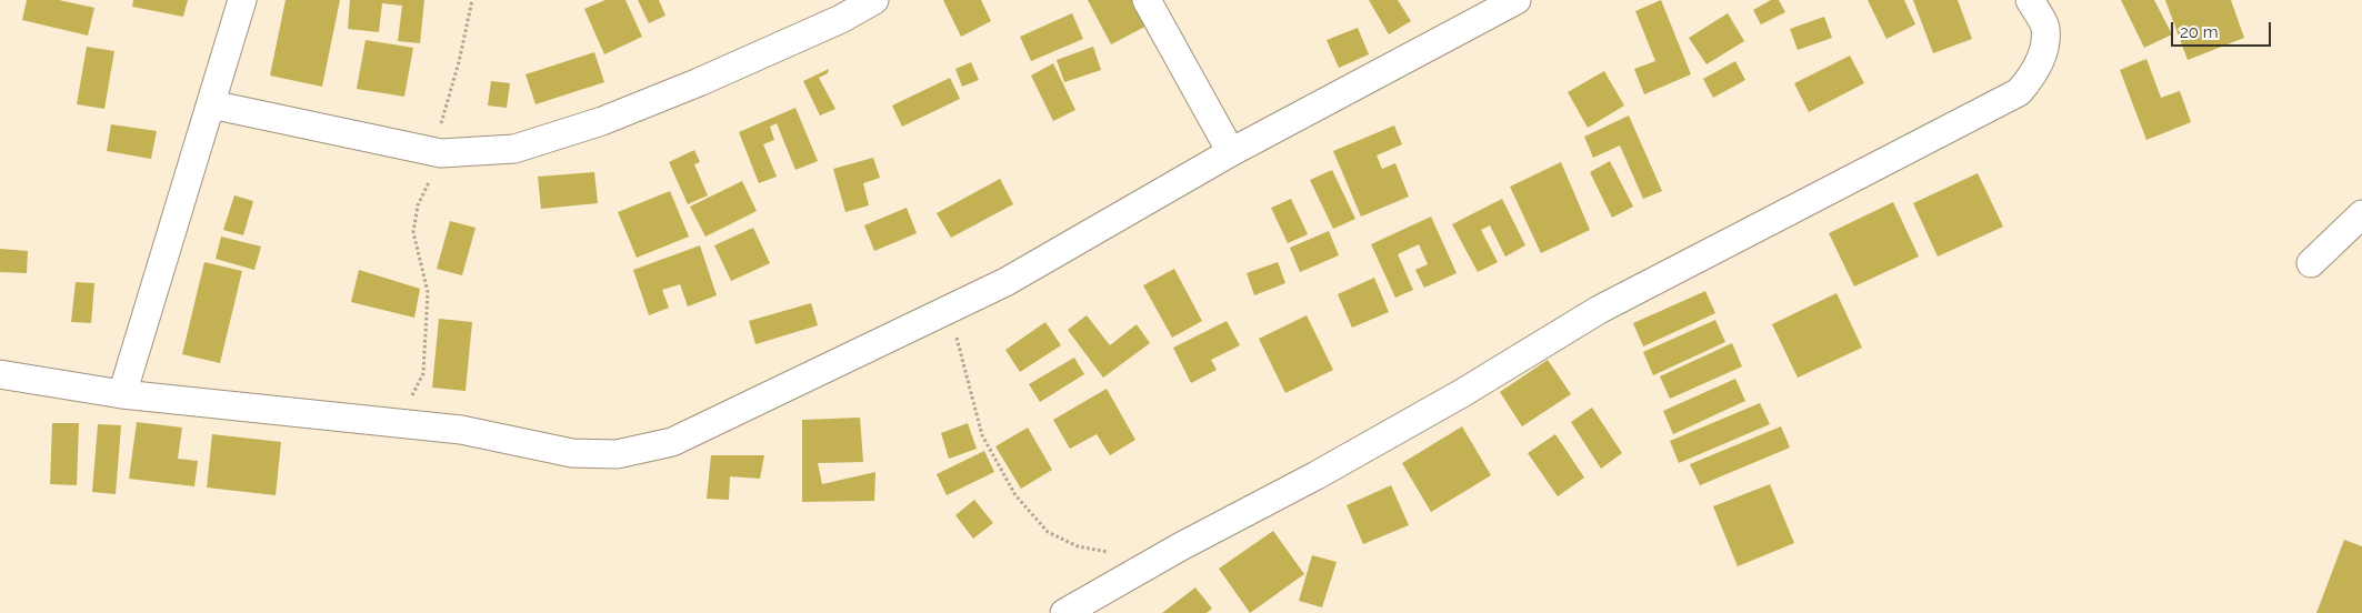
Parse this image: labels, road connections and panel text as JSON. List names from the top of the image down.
{
  "scale_bar": "20 m"
}
